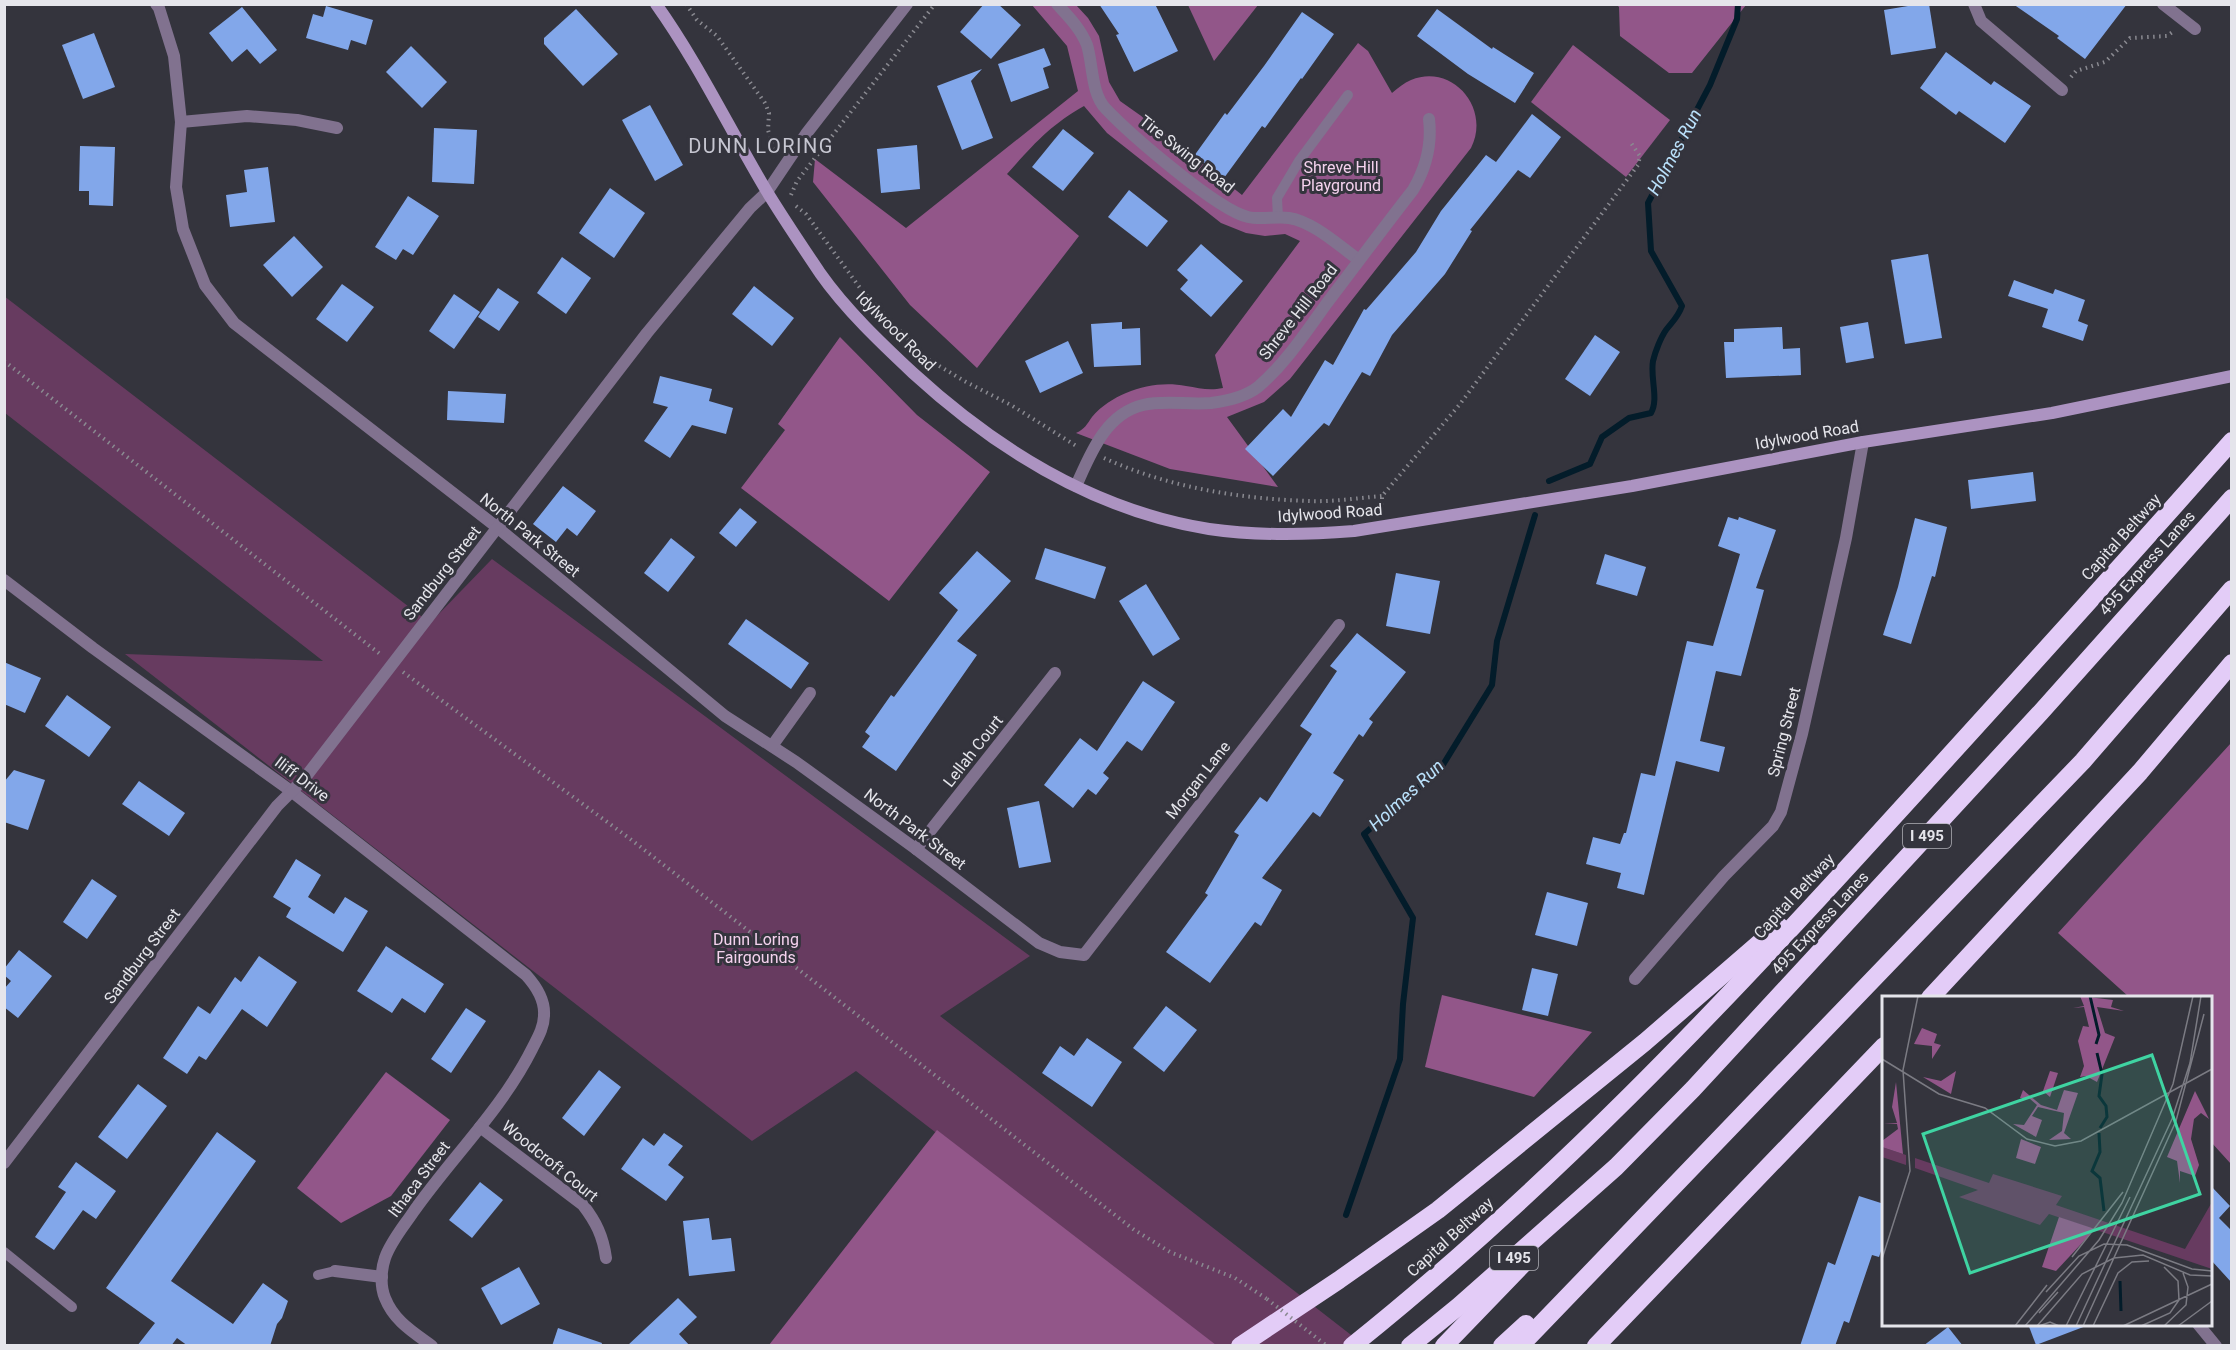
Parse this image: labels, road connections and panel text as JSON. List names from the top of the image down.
{
  "streets": {
    "highway": ["Capital Beltway", "495 Express Lanes", "I 495"],
    "main road": ["Idylwood Road"],
    "street": [
      "Tire Swing Road",
      "Shreve Hill Road",
      "North Park Street",
      "Sandburg Street",
      "Spring Street",
      "Lellah Court",
      "Iliff Drive",
      "Morgan Lane",
      "Woodcroft Court",
      "Ithaca Street"
    ]
  },
  "crossings": [
    ["Tire Swing Road", "Shreve Hill Road"],
    ["Shreve Hill Road", "Idylwood Road"],
    ["Idylwood Road", "Sandburg Street"],
    ["Idylwood Road", "Spring Street"],
    ["North Park Street", "Sandburg Street"],
    ["North Park Street", "Lellah Court"],
    ["North Park Street", "Morgan Lane"],
    ["Sandburg Street", "Iliff Drive"],
    ["Iliff Drive", "Ithaca Street"],
    ["Woodcroft Court", "Ithaca Street"]
  ],
  "districts": ["DUNN LORING"],
  "water": ["Holmes Run"],
  "parks": ["Shreve Hill Playground", "Dunn Loring Fairgounds"]
}
